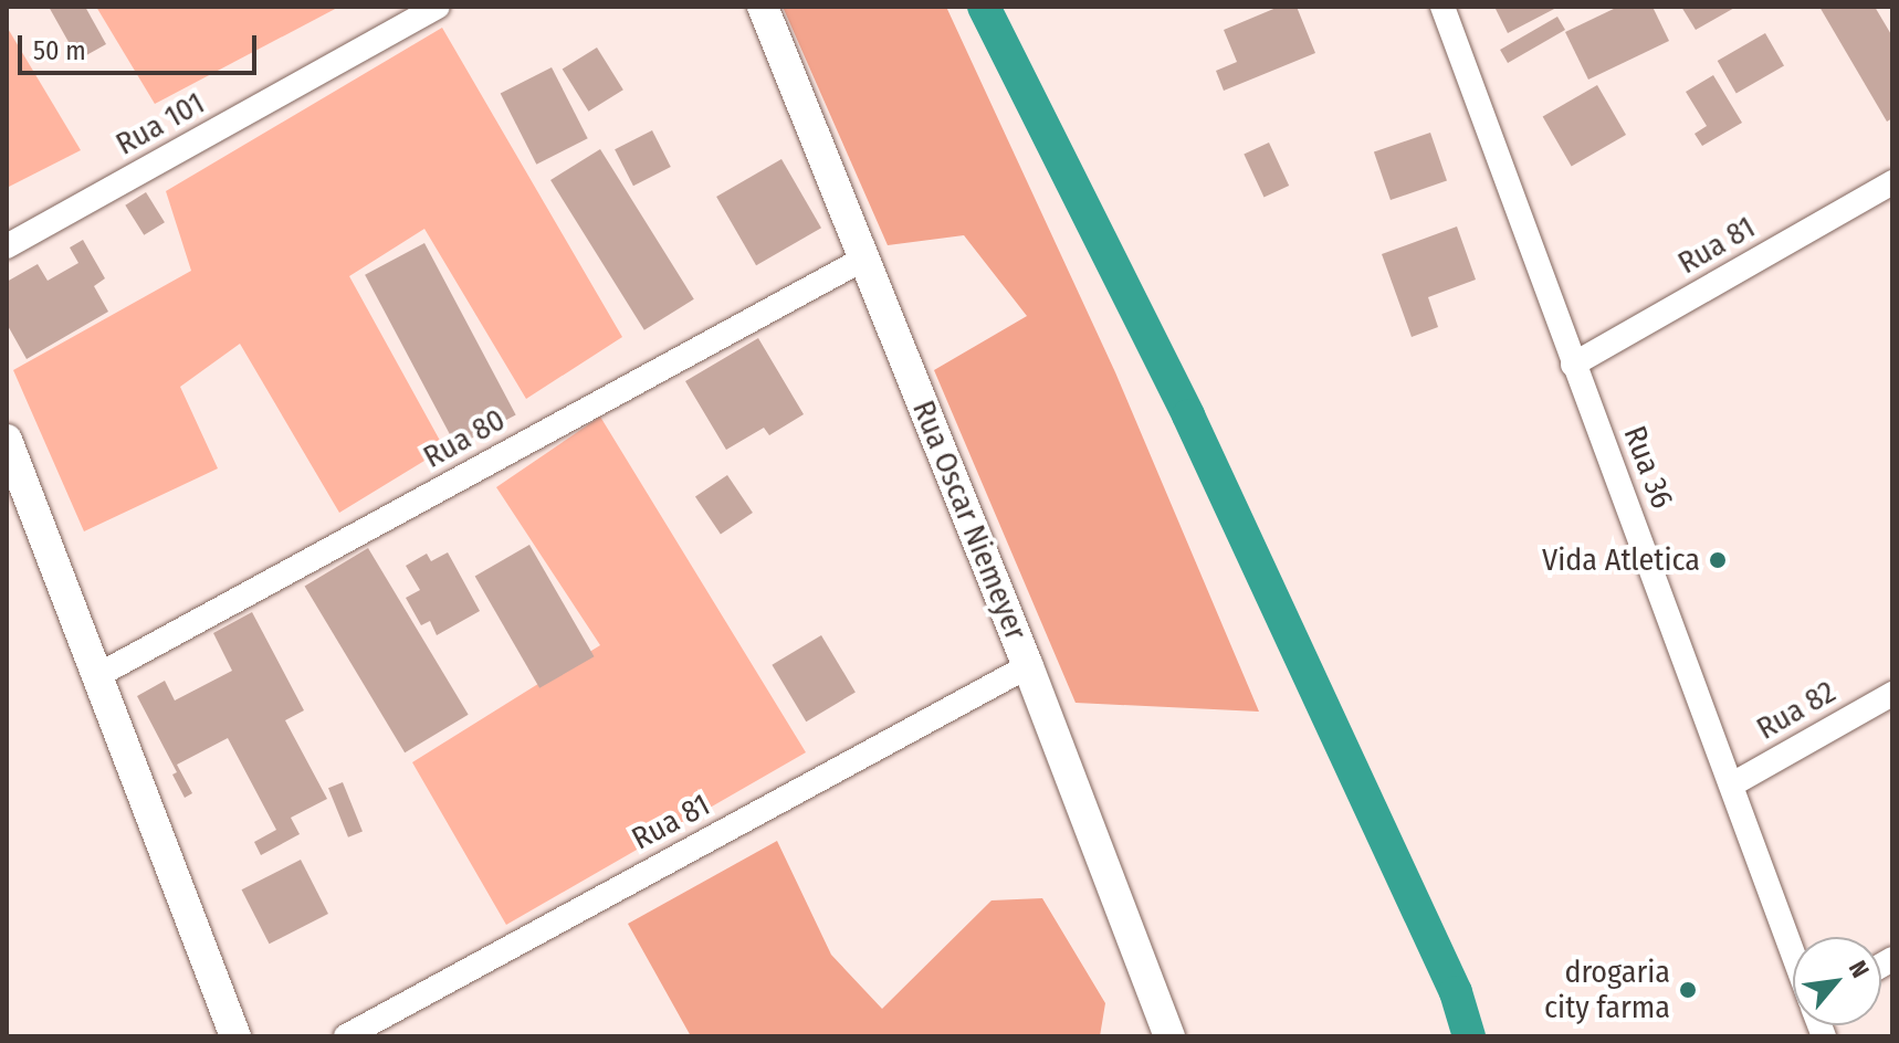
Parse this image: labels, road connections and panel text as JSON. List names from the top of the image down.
{
  "streets": {
    "street": [
      "Rua 101",
      "Rua 81",
      "Rua 80",
      "Rua 36",
      "Rua Oscar Niemeyer",
      "Rua 82"
    ]
  },
  "crossings": [
    ["Rua 81", "Rua 36"],
    ["Rua 81", "Rua Oscar Niemeyer"],
    ["Rua 80", "Rua Oscar Niemeyer"],
    ["Rua 36", "Rua 82"]
  ],
  "places": ["Vida Atletica", "drogaria city farma"],
  "scale_bar": "50 m",
  "north": "top right"
}
